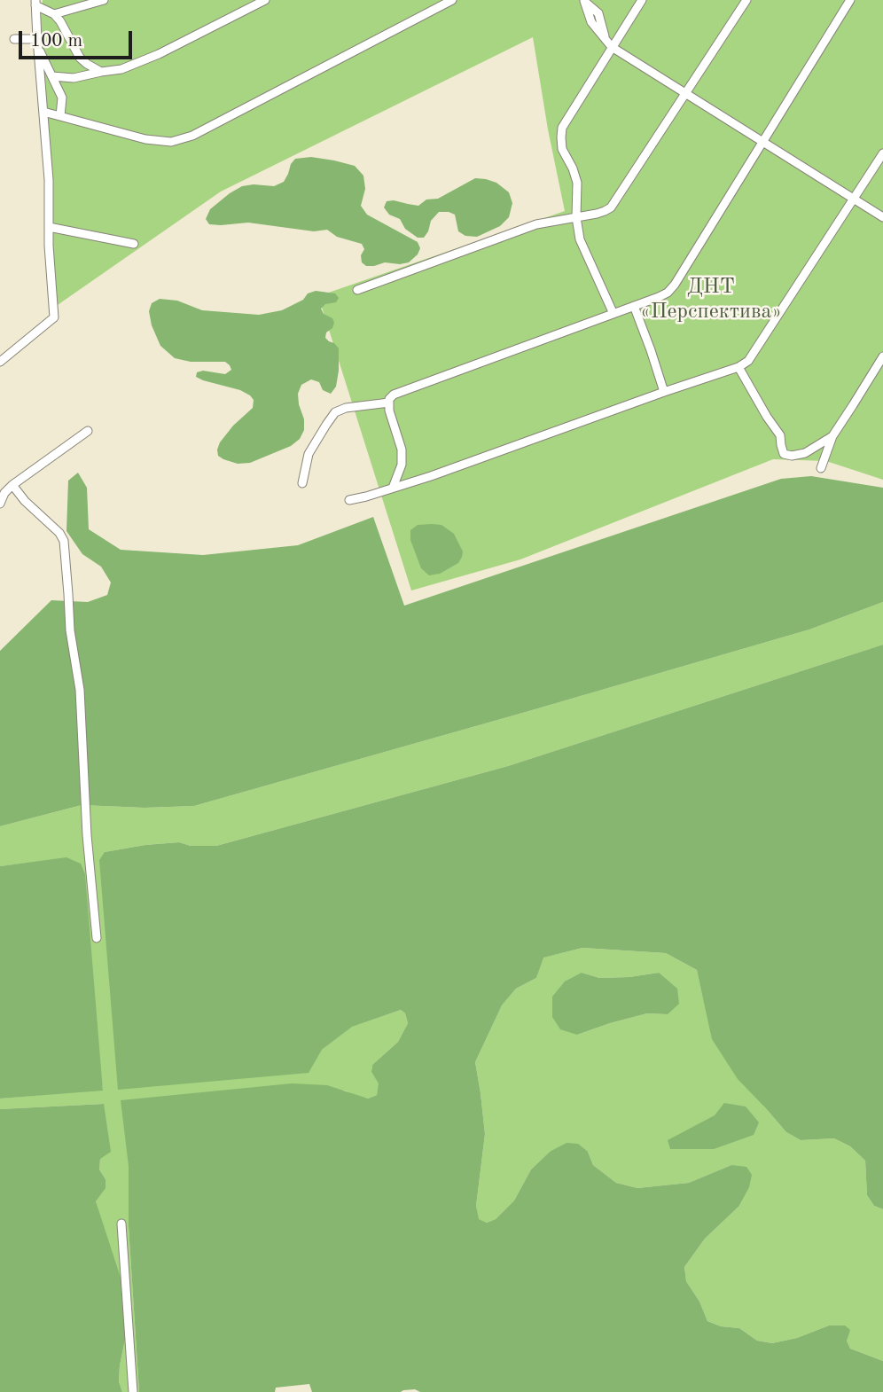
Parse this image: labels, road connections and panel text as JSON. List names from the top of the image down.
{
  "parks": ["ДНТ «Перспектива»"],
  "scale_bar": "100 m"
}
